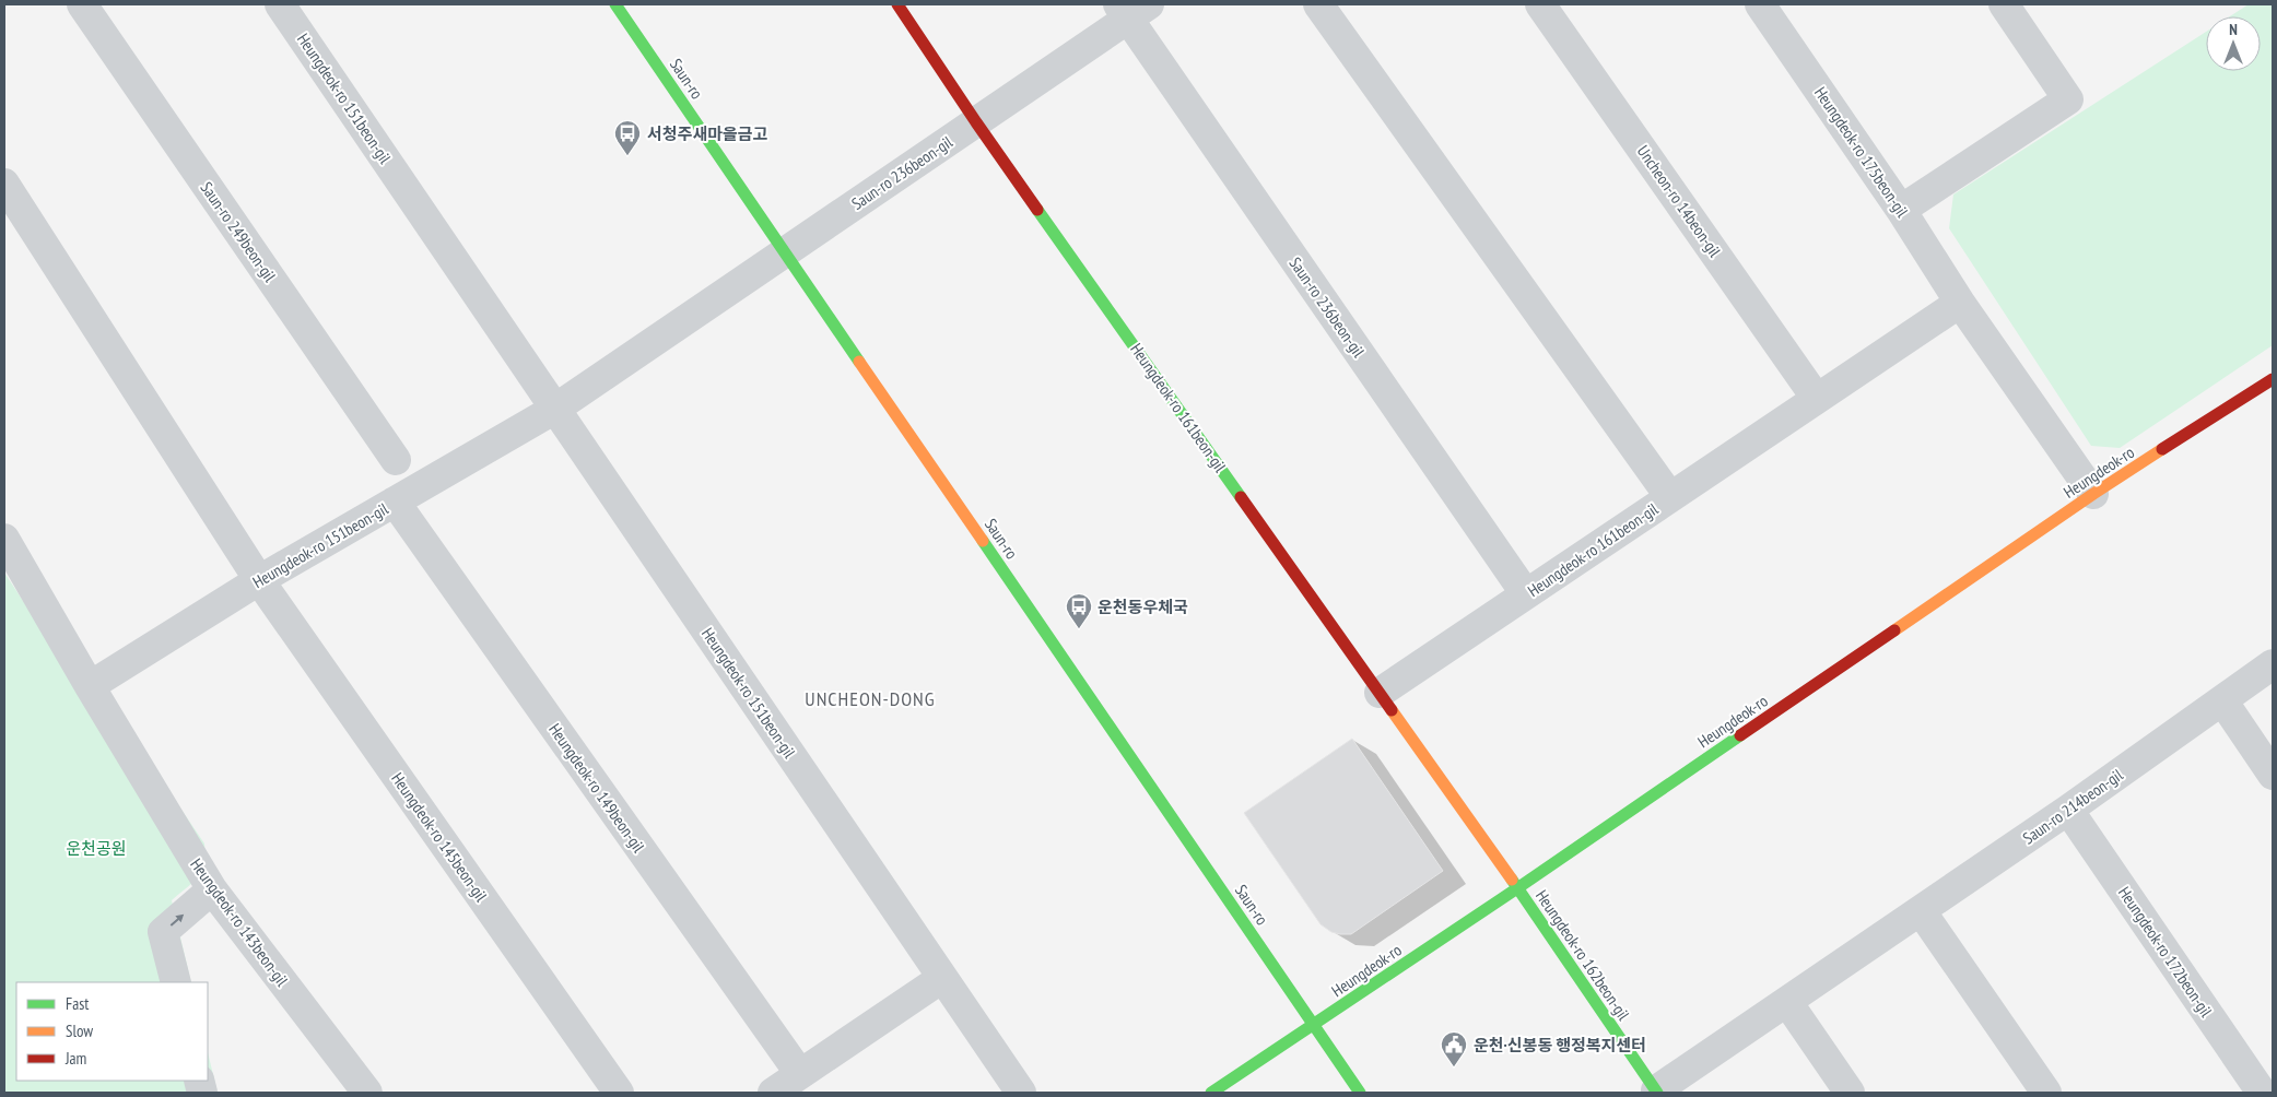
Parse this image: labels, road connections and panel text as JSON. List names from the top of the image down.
{
  "streets": {
    "street": [
      "Saun-ro",
      "Heungdeok-ro 151beon-gil",
      "Heungdeok-ro 175beon-gil",
      "Saun-ro 236beon-gil",
      "Uncheon-ro 14beon-gil",
      "Saun-ro 249beon-gil",
      "Heungdeok-ro 161beon-gil",
      "Heungdeok-ro",
      "Heungdeok-ro 149beon-gil",
      "Saun-ro 214beon-gil",
      "Heungdeok-ro 145beon-gil",
      "Heungdeok-ro 143beon-gil",
      "Heungdeok-ro 172beon-gil",
      "Heungdeok-ro 162beon-gil"
    ]
  },
  "crossings": [
    ["Saun-ro", "Saun-ro 236beon-gil"],
    ["Saun-ro", "Heungdeok-ro"],
    ["Heungdeok-ro 151beon-gil", "Saun-ro 236beon-gil"],
    ["Heungdeok-ro 151beon-gil", "Heungdeok-ro 149beon-gil"],
    ["Heungdeok-ro 151beon-gil", "Heungdeok-ro 145beon-gil"],
    ["Heungdeok-ro 151beon-gil", "Heungdeok-ro 143beon-gil"],
    ["Heungdeok-ro 175beon-gil", "Heungdeok-ro"],
    ["Saun-ro 236beon-gil", "Heungdeok-ro 161beon-gil"],
    ["Heungdeok-ro 161beon-gil", "Heungdeok-ro"],
    ["Heungdeok-ro 161beon-gil", "Heungdeok-ro 162beon-gil"],
    ["Heungdeok-ro", "Heungdeok-ro 162beon-gil"],
    ["Saun-ro 214beon-gil", "Heungdeok-ro 172beon-gil"],
    ["Saun-ro 214beon-gil", "Heungdeok-ro 162beon-gil"]
  ],
  "districts": ["UNCHEON-DONG"],
  "parks": ["운천공원"],
  "places": {
    "bus stop": ["서청주새마을금고", "운천동우체국"],
    "public building": ["운천·신봉동 행정복지센터"]
  },
  "legend": ["Fast", "Slow", "Jam"],
  "north": "top"
}
